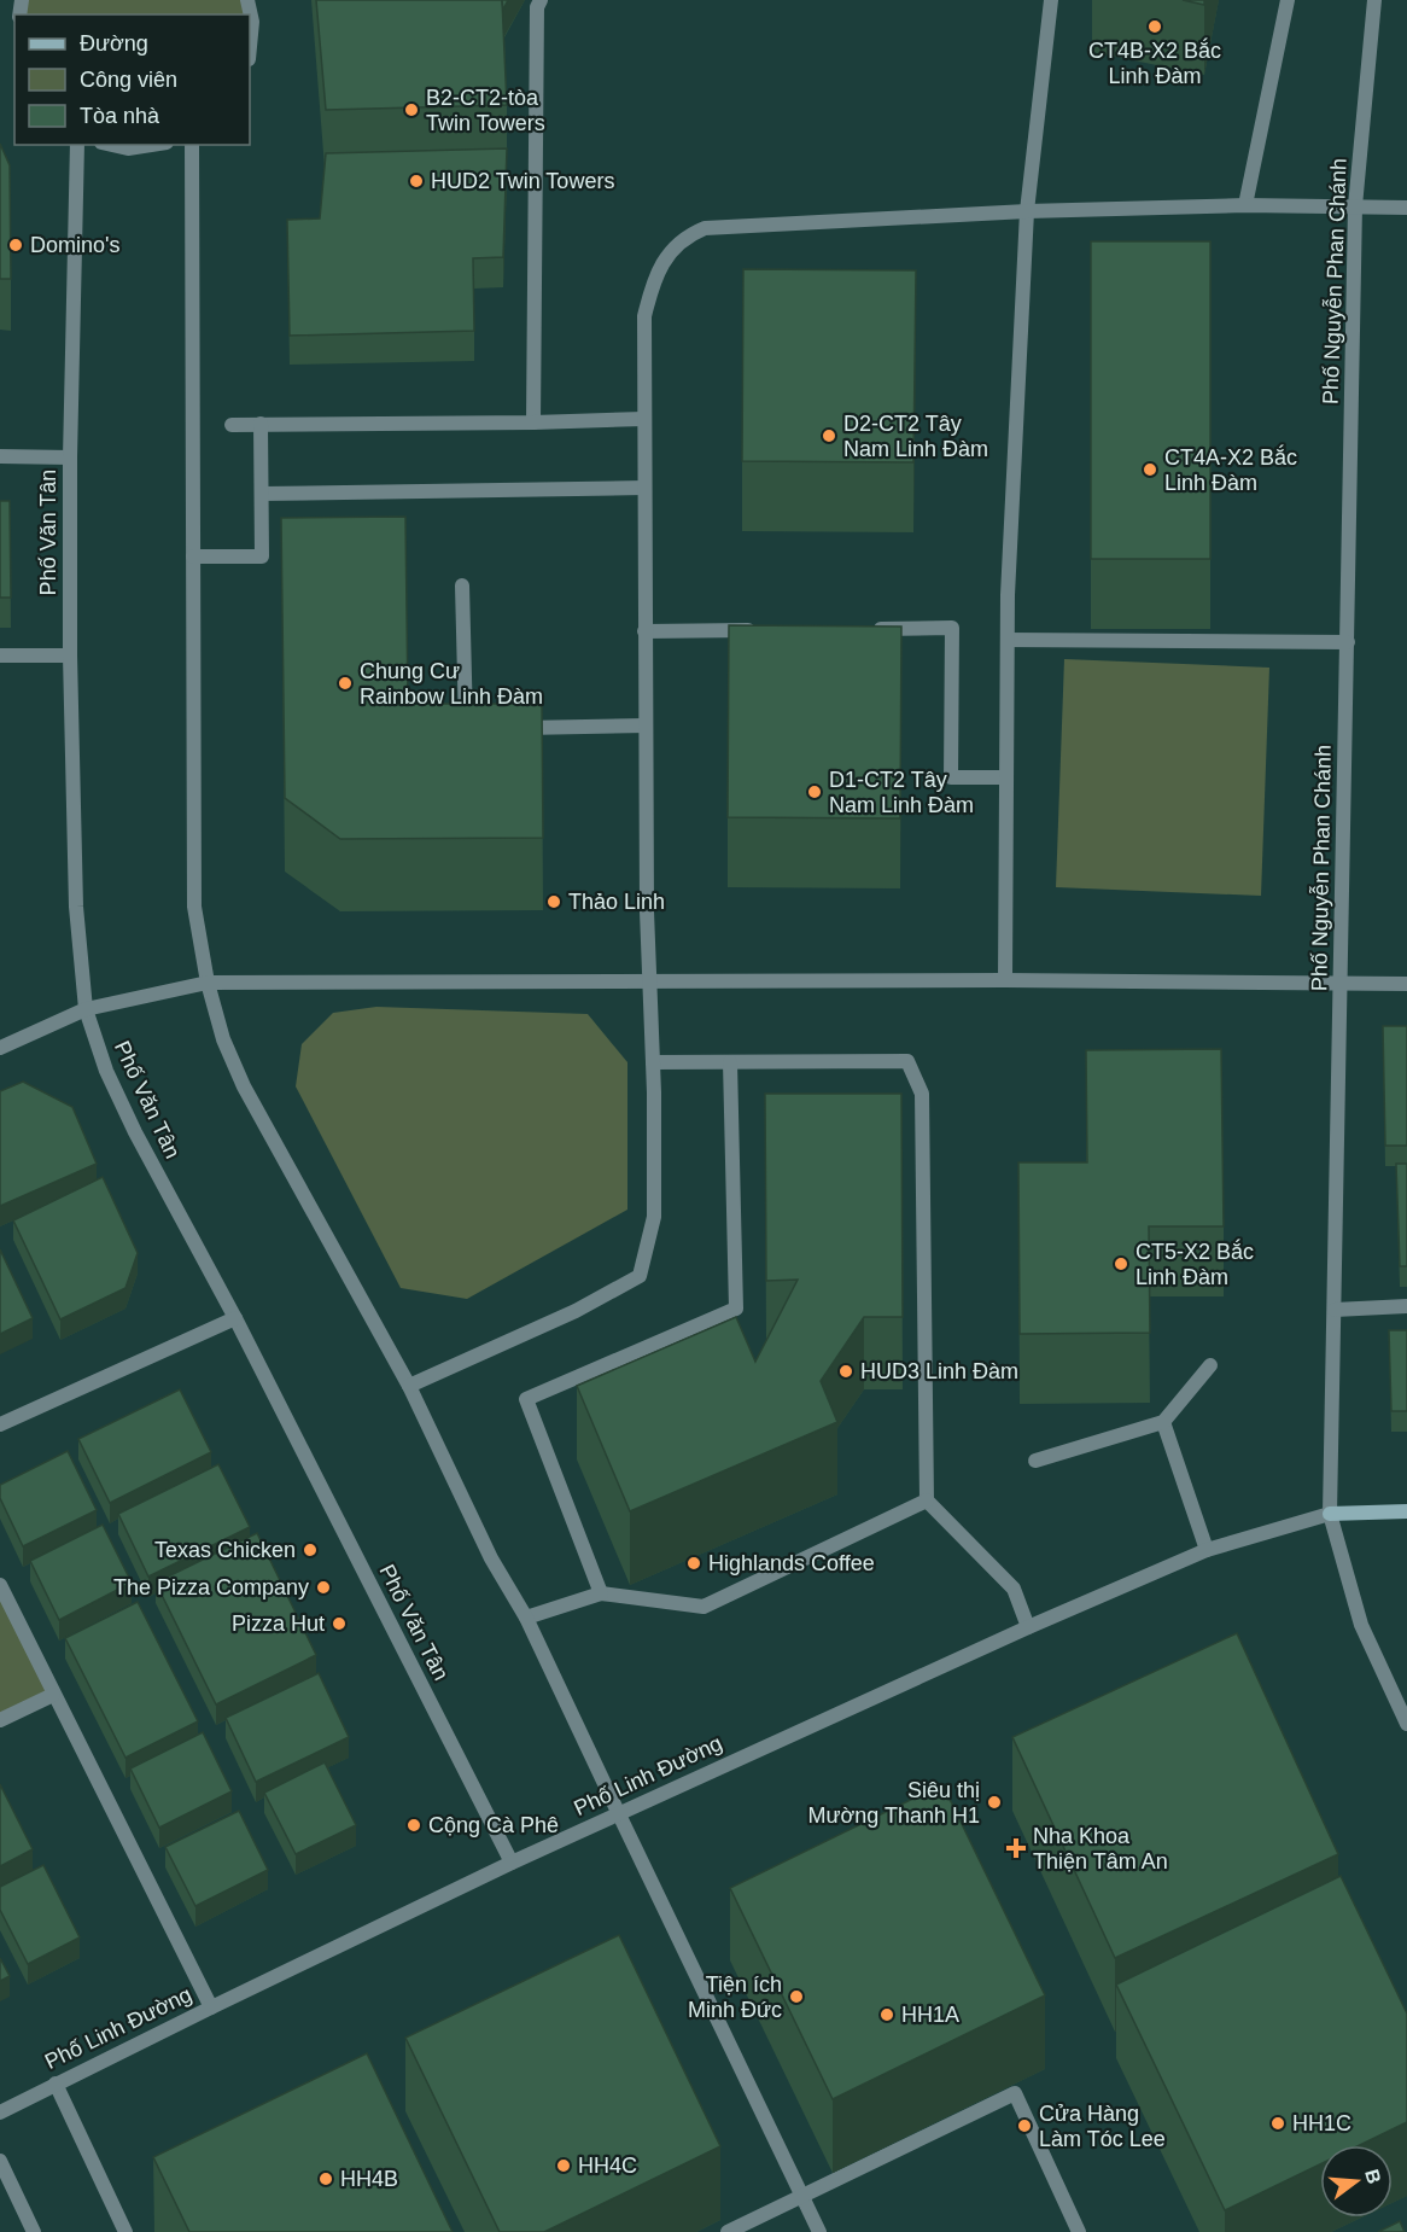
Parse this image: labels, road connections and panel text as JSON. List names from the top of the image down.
{
  "streets": {
    "street": ["Phố Nguyễn Phan Chánh", "Phố Văn Tân", "Phố Linh Đường"]
  },
  "crossings": [
    ["Phố Nguyễn Phan Chánh", "Phố Linh Đường"],
    ["Phố Văn Tân", "Phố Linh Đường"]
  ],
  "places": {
    "other": [
      "CT4B-X2 Bắc Linh Đàm",
      "B2-CT2-tòa Twin Towers",
      "HUD2 Twin Towers",
      "Domino's",
      "D2-CT2 Tây Nam Linh Đàm",
      "CT4A-X2 Bắc Linh Đàm",
      "Chung Cư Rainbow Linh Đàm",
      "D1-CT2 Tây Nam Linh Đàm",
      "Thảo Linh",
      "CT5-X2 Bắc Linh Đàm",
      "HUD3 Linh Đàm",
      "Texas Chicken",
      "Highlands Coffee",
      "The Pizza Company",
      "Pizza Hut",
      "Siêu thị Mường Thanh H1",
      "Cộng Cà Phê",
      "Tiện ích Minh Đức",
      "HH1A",
      "HH1C",
      "Cửa Hàng Làm Tóc Lee",
      "HH4C",
      "HH4B"
    ],
    "health": ["Nha Khoa Thiện Tâm An"]
  },
  "legend": ["Đường", "Công viên", "Tòa nhà"],
  "north": "right"
}
